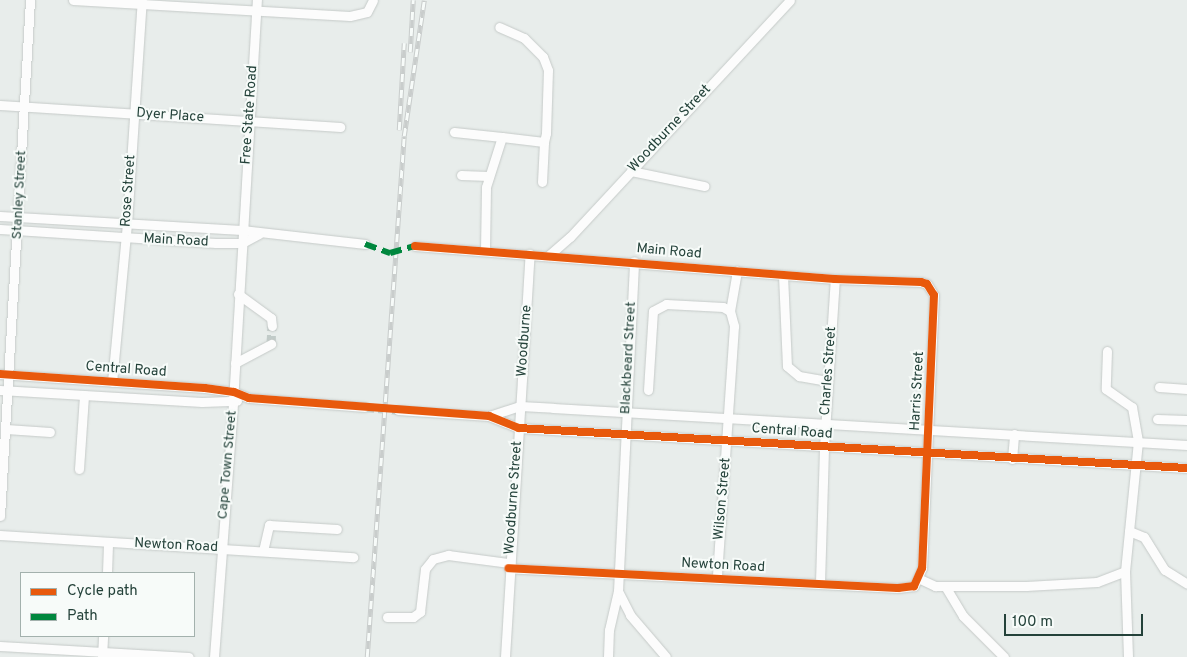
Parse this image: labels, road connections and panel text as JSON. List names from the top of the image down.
{
  "streets": {
    "street": [
      "Free State Road",
      "Dyer Place",
      "Woodburne Street",
      "Rose Street",
      "Stanley Street",
      "Main Road",
      "Woodburne",
      "Blackbeard Street",
      "Central Road",
      "Charles Street",
      "Harris Street",
      "Cape Town Street",
      "Wilson Street",
      "Newton Road"
    ]
  },
  "crossings": [
    ["Free State Road", "Dyer Place"],
    ["Free State Road", "Main Road"],
    ["Free State Road", "Cape Town Street"],
    ["Dyer Place", "Rose Street"],
    ["Dyer Place", "Stanley Street"],
    ["Woodburne Street", "Main Road"],
    ["Woodburne Street", "Woodburne"],
    ["Woodburne Street", "Central Road"],
    ["Woodburne Street", "Newton Road"],
    ["Rose Street", "Main Road"],
    ["Rose Street", "Central Road"],
    ["Stanley Street", "Main Road"],
    ["Stanley Street", "Central Road"],
    ["Main Road", "Woodburne"],
    ["Main Road", "Blackbeard Street"],
    ["Main Road", "Charles Street"],
    ["Main Road", "Harris Street"],
    ["Main Road", "Cape Town Street"],
    ["Main Road", "Wilson Street"],
    ["Woodburne", "Central Road"],
    ["Blackbeard Street", "Central Road"],
    ["Blackbeard Street", "Newton Road"],
    ["Central Road", "Charles Street"],
    ["Central Road", "Harris Street"],
    ["Central Road", "Cape Town Street"],
    ["Central Road", "Wilson Street"],
    ["Charles Street", "Newton Road"],
    ["Harris Street", "Newton Road"],
    ["Cape Town Street", "Newton Road"],
    ["Wilson Street", "Newton Road"]
  ],
  "legend": ["Cycle path", "Path"],
  "scale_bar": "100 m"
}
